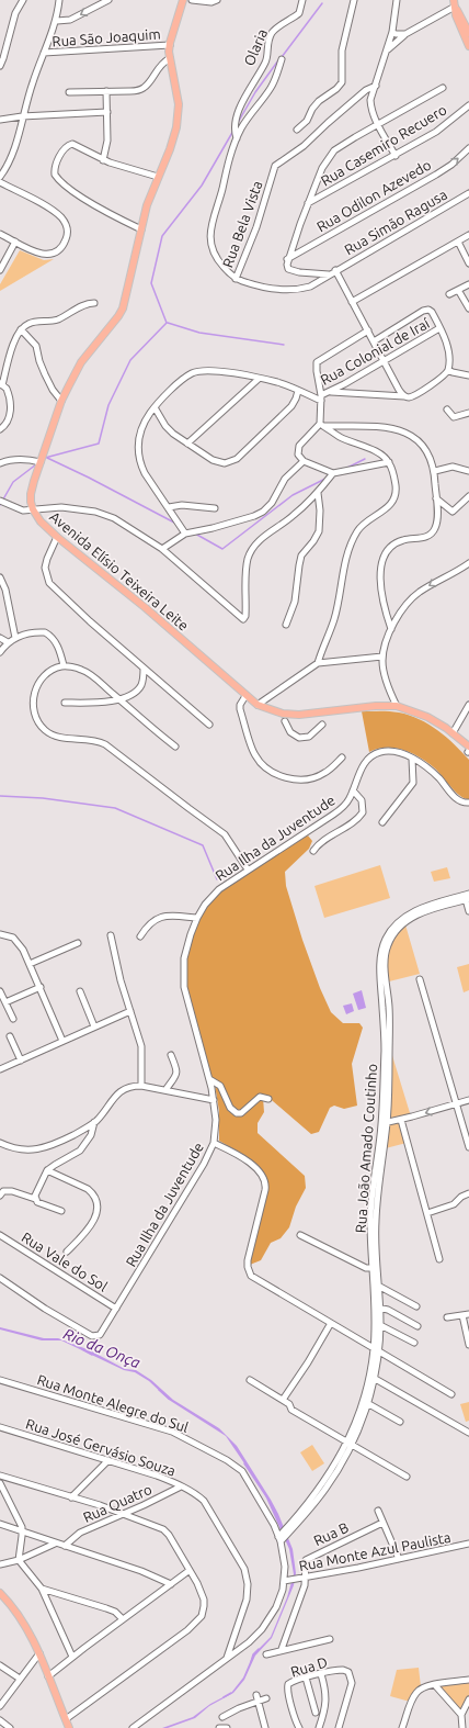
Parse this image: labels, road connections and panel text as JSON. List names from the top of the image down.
{
  "streets": {
    "main road": ["Avenida Elísio Teixeira Leite"],
    "street": [
      "Rua São Joaquim",
      "Olaria",
      "Rua Casemiro Recuero",
      "Rua Odilon Azevedo",
      "Rua Simão Ragusa",
      "Rua Bela Vista",
      "Rua Colonial de Iraí",
      "Rua Ilha da Juventude",
      "Rua João Amado Coutinho",
      "Rua Vale do Sol",
      "Rua Monte Alegre do Sul",
      "Rua José Gervásio Souza",
      "Rua Quatro",
      "Rua B",
      "Rua Monte Azul Paulista",
      "Rua D"
    ]
  },
  "crossings": [
    ["Rua São Joaquim", "Avenida Elísio Teixeira Leite"],
    ["Rua Simão Ragusa", "Rua Bela Vista"],
    ["Rua Ilha da Juventude", "Rua Vale do Sol"],
    ["Rua João Amado Coutinho", "Rua Monte Alegre do Sul"],
    ["Rua Monte Alegre do Sul", "Rua José Gervásio Souza"],
    ["Rua Monte Alegre do Sul", "Rua Monte Azul Paulista"],
    ["Rua José Gervásio Souza", "Rua Quatro"],
    ["Rua B", "Rua Monte Azul Paulista"]
  ],
  "one_way": ["Rua Odilon Azevedo"],
  "water": ["Rio da Onça"]
}
